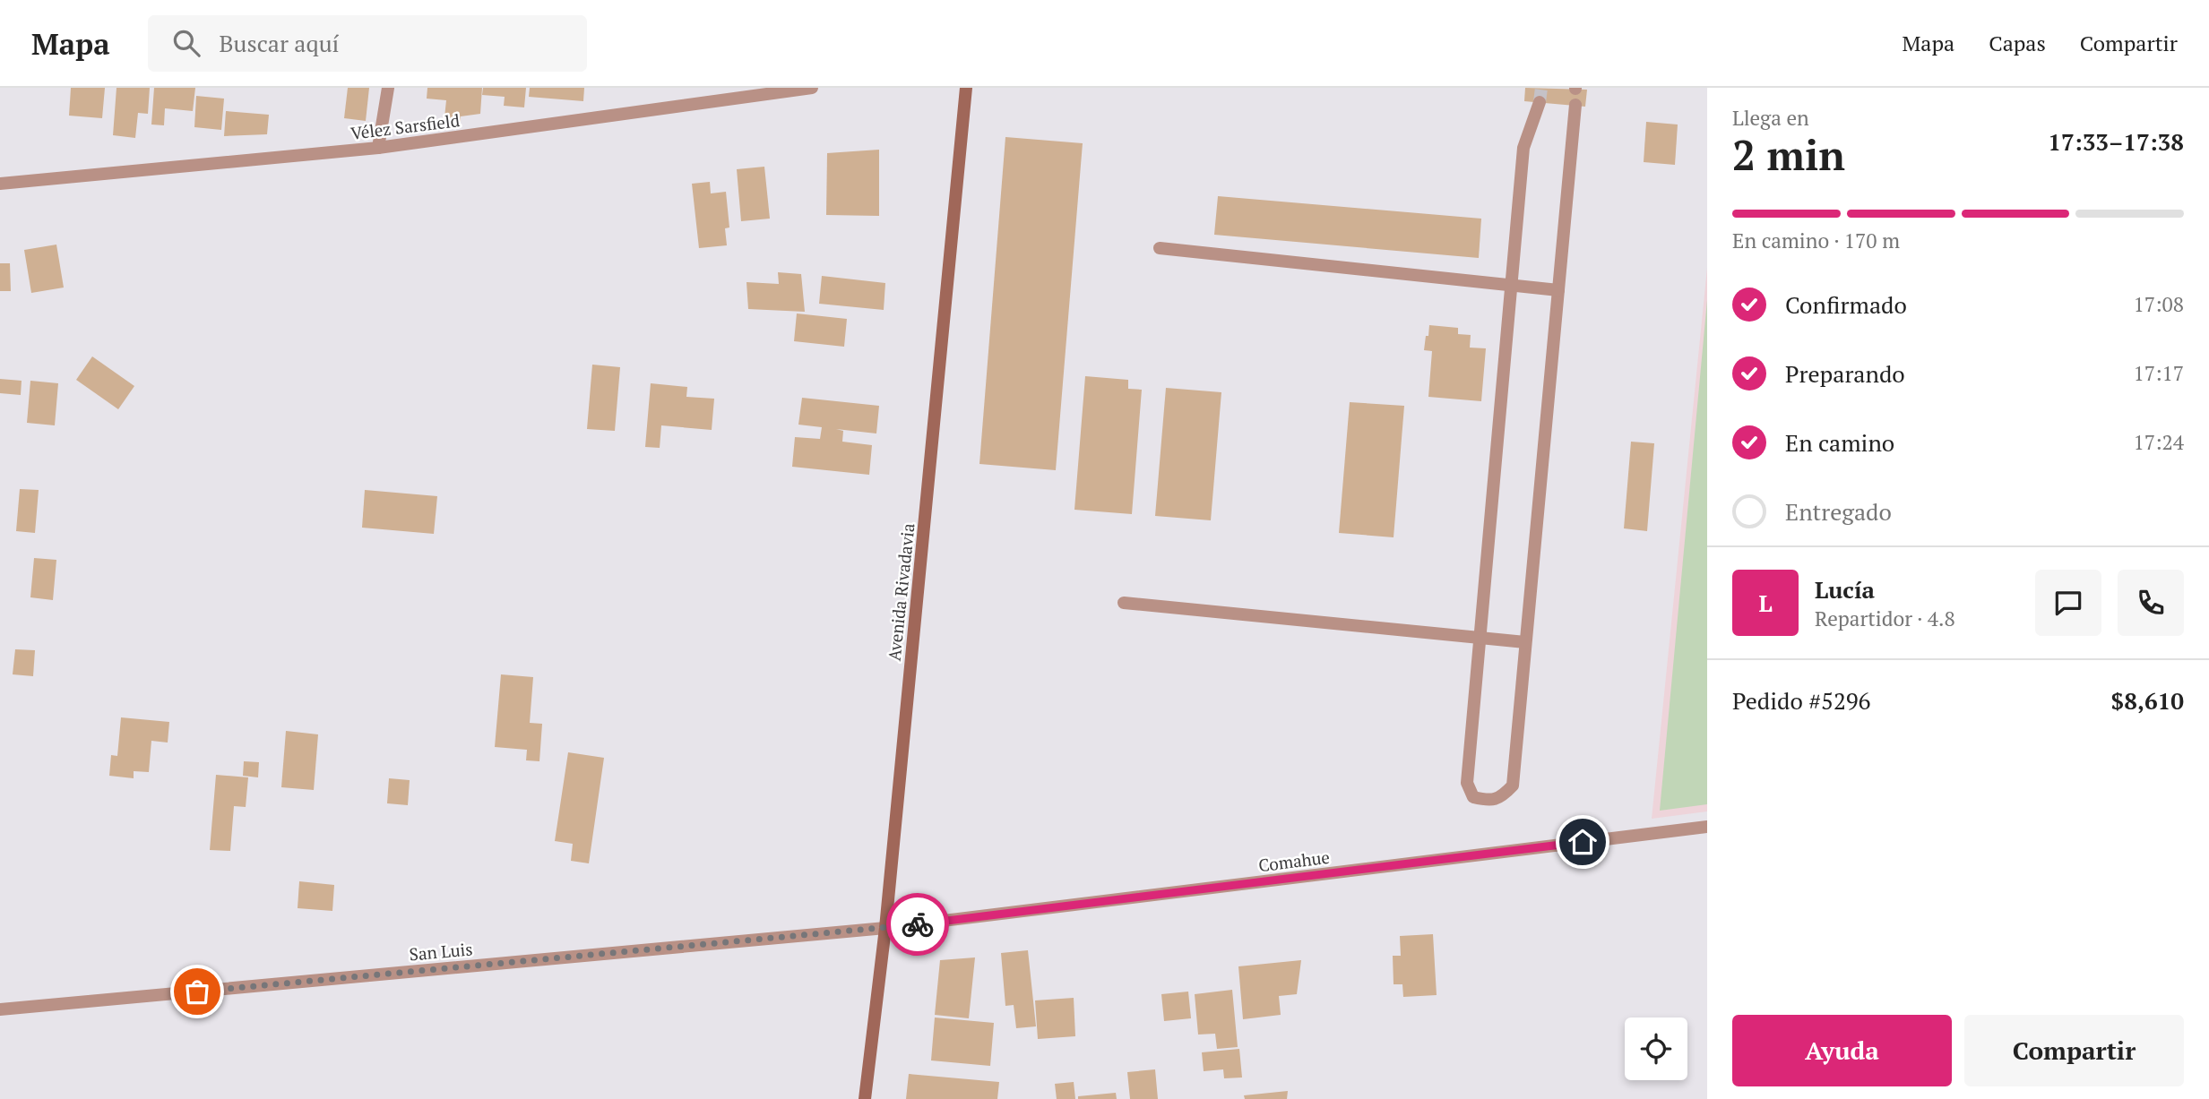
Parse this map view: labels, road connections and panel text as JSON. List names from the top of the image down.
{
  "streets": {
    "main road": ["Avenida Rivadavia"],
    "street": ["Vélez Sarsfield", "Comahue", "San Luis"]
  },
  "crossings": [
    ["Avenida Rivadavia", "Comahue"],
    ["Avenida Rivadavia", "San Luis"],
    ["Comahue", "San Luis"]
  ],
  "page": {
    "header": "Mapa",
    "search": "Buscar aquí",
    "nav": ["Mapa", "Capas", "Compartir"],
    "heading": ["2 min", "Llega en", "17:33–17:38"],
    "panel": [
      "Lucía",
      "Repartidor · 4.8",
      "Pedido #5296",
      "$8,610"
    ],
    "bar": "En camino · 170 m",
    "list": [
      ["Confirmado", "17:08"],
      ["Preparando", "17:17"],
      ["En camino", "17:24"],
      "Entregado"
    ],
    "round": "L",
    "buttons": ["Ayuda", "Compartir"]
  }
}
